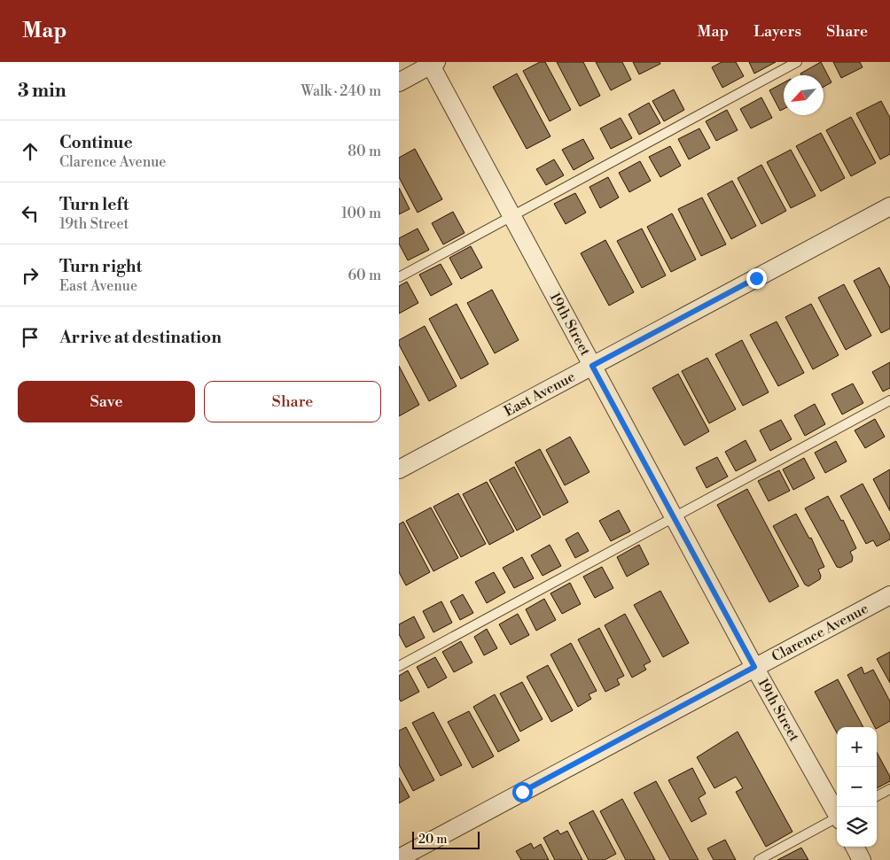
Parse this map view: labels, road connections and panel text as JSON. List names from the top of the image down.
{
  "streets": {
    "street": ["19th Street", "East Avenue", "Clarence Avenue"]
  },
  "crossings": [
    ["19th Street", "East Avenue"],
    ["19th Street", "Clarence Avenue"]
  ],
  "scale_bar": "20 m",
  "north": "bottom left",
  "page": {
    "header": "Map",
    "nav": ["Map", "Layers", "Share"],
    "heading": ["3 min", "Walk · 240 m"],
    "list": [
      ["Continue", "Clarence Avenue", "80 m"],
      ["Turn left", "19th Street", "100 m"],
      ["Turn right", "East Avenue", "60 m"],
      "Arrive at destination"
    ],
    "buttons": ["Save", "Share"],
    "map_buttons": ["+", "−"],
    "scale": "20 m"
  }
}
